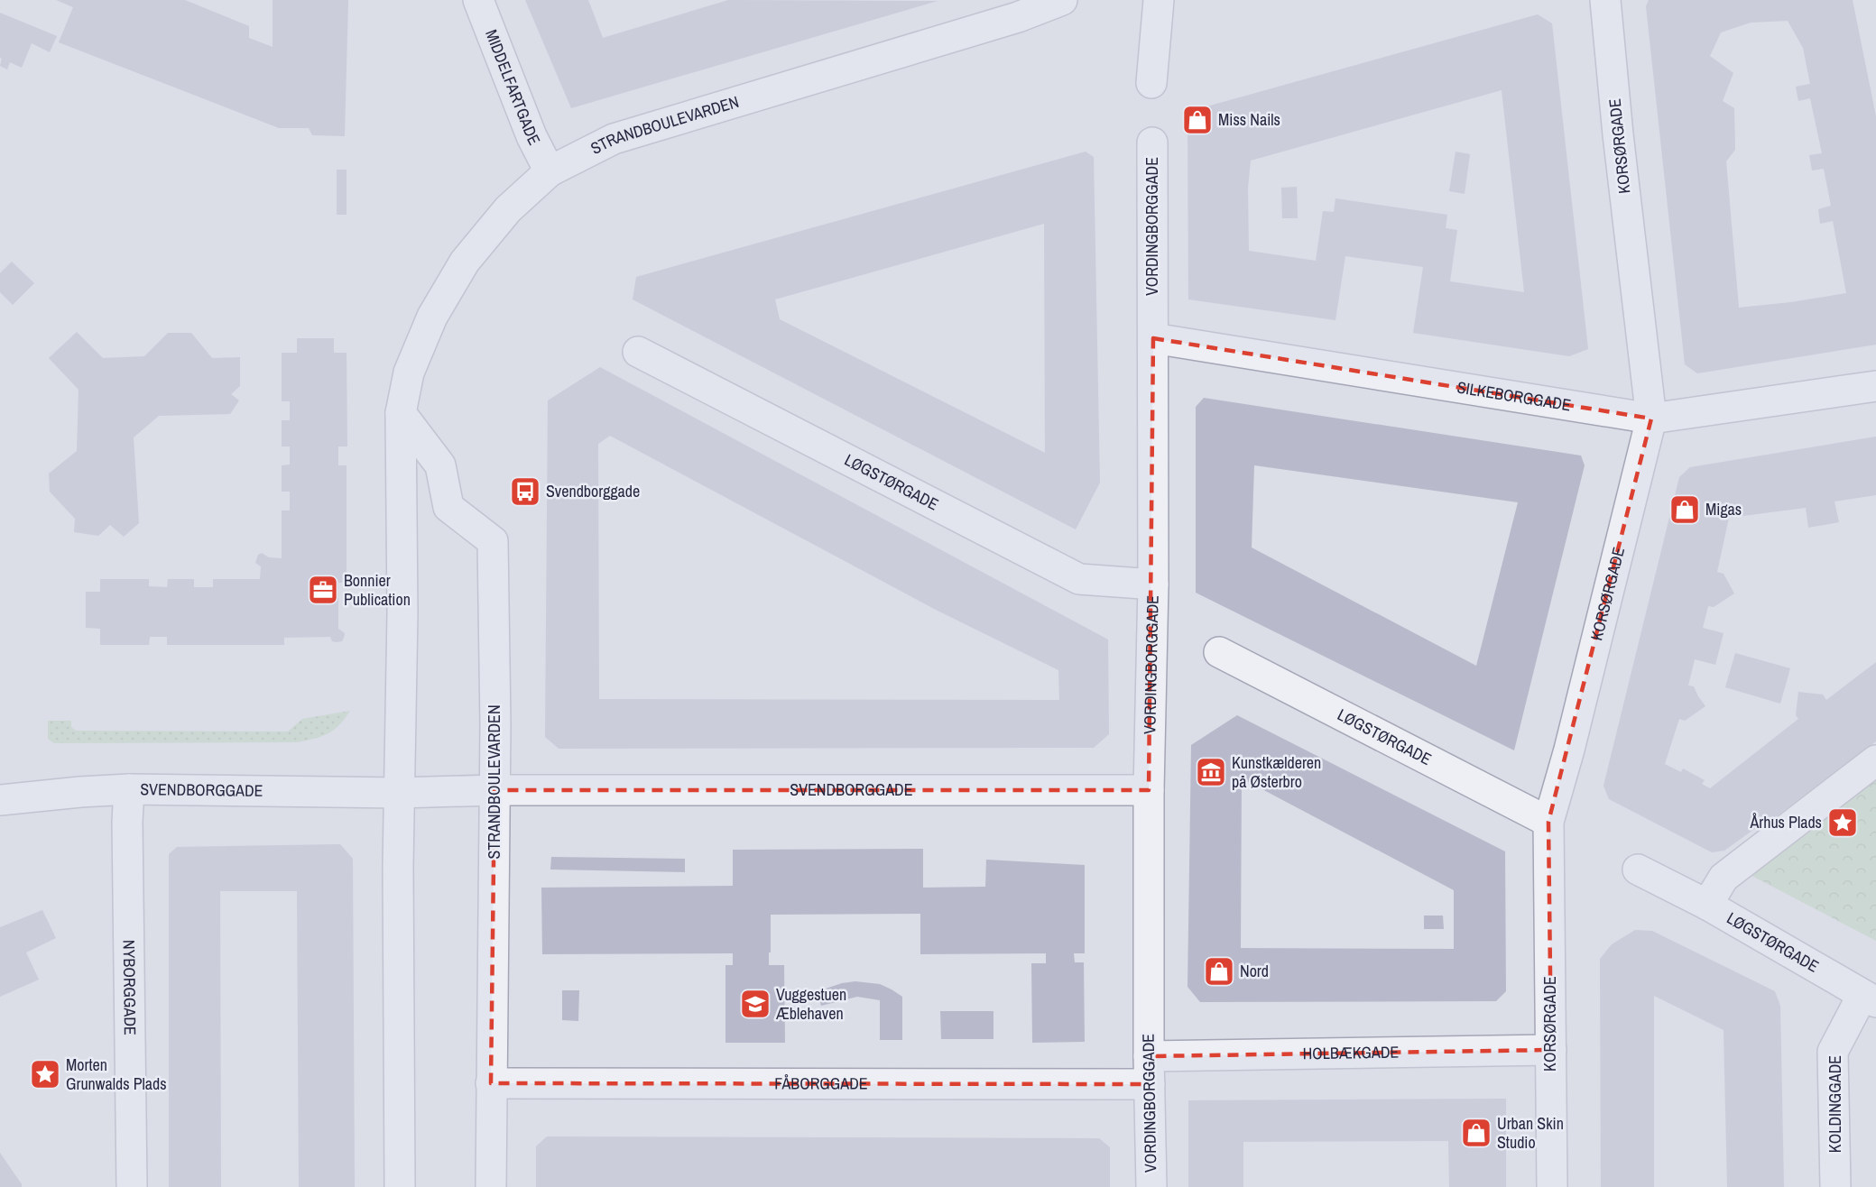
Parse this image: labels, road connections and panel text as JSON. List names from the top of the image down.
{
  "streets": {
    "street": [
      "MIDDELFARTGADE",
      "STRANDBOULEVARDEN",
      "KORSØRGADE",
      "VORDINGBORGGADE",
      "SILKEBORGGADE",
      "LØGSTØRGADE",
      "SVENDBORGGADE",
      "NYBORGGADE",
      "HOLBÆKGADE",
      "FÅBORGGADE",
      "KOLDINGGADE"
    ]
  },
  "crossings": [
    ["MIDDELFARTGADE", "STRANDBOULEVARDEN"],
    ["STRANDBOULEVARDEN", "SVENDBORGGADE"],
    ["STRANDBOULEVARDEN", "FÅBORGGADE"],
    ["KORSØRGADE", "SILKEBORGGADE"],
    ["KORSØRGADE", "LØGSTØRGADE"],
    ["KORSØRGADE", "HOLBÆKGADE"],
    ["VORDINGBORGGADE", "SILKEBORGGADE"],
    ["VORDINGBORGGADE", "LØGSTØRGADE"],
    ["VORDINGBORGGADE", "SVENDBORGGADE"],
    ["VORDINGBORGGADE", "HOLBÆKGADE"],
    ["VORDINGBORGGADE", "FÅBORGGADE"],
    ["LØGSTØRGADE", "KOLDINGGADE"],
    ["SVENDBORGGADE", "NYBORGGADE"],
    ["HOLBÆKGADE", "FÅBORGGADE"]
  ],
  "places": {
    "shop": [
      "Miss Nails",
      "Migas",
      "Nord",
      "Urban Skin Studio"
    ],
    "bus stop": ["Svendborggade"],
    "office": ["Bonnier Publication"],
    "museum": ["Kunstkælderen på Østerbro"],
    "place": ["Århus Plads", "Morten Grunwalds Plads"],
    "school or university": ["Vuggestuen Æblehaven"]
  }
}
